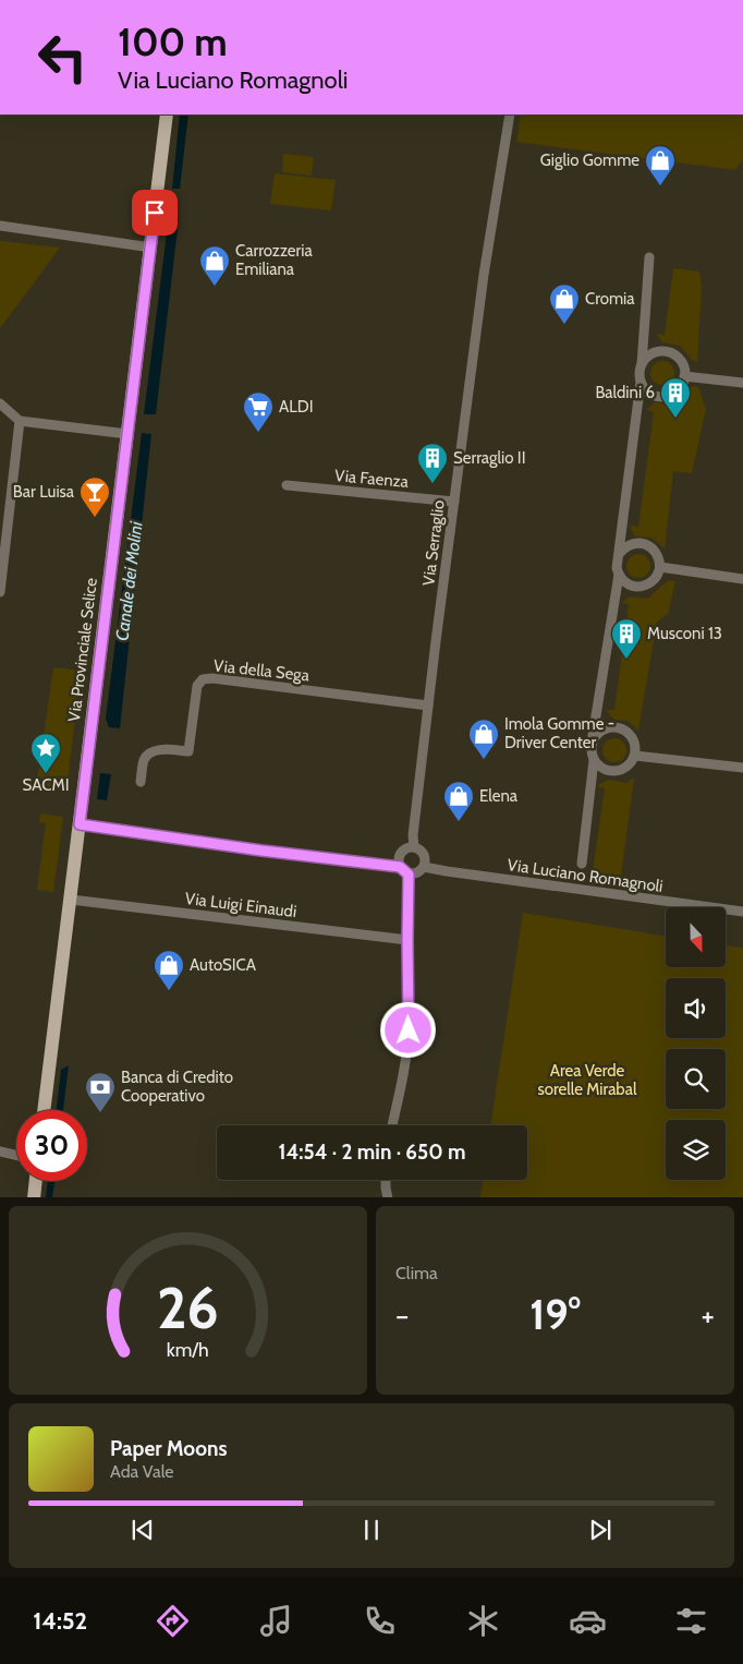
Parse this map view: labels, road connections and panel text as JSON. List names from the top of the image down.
{
  "streets": {
    "main road": ["Via Provinciale Selice"],
    "street": [
      "Via Faenza",
      "Via Serraglio",
      "Via della Sega",
      "Via Luciano Romagnoli",
      "Via Luigi Einaudi"
    ]
  },
  "crossings": [
    ["Via Faenza", "Via Serraglio"],
    ["Via Serraglio", "Via della Sega"],
    ["Via Serraglio", "Via Luciano Romagnoli"],
    ["Via Provinciale Selice", "Via Luigi Einaudi"]
  ],
  "water": ["Canale dei Molini"],
  "parks": ["Area Verde sorelle Mirabal"],
  "places": {
    "shop": [
      "Giglio Gomme",
      "Carrozzeria Emiliana",
      "Cromia",
      "Imola Gomme - Driver Center",
      "Elena",
      "AutoSICA"
    ],
    "building": ["Baldini 6", "Serraglio II", "Musconi 13"],
    "supermarket": ["ALDI"],
    "bar": ["Bar Luisa"],
    "place": ["SACMI"],
    "bank": ["Banca di Credito Cooperativo"]
  },
  "north": "bottom",
  "page": {
    "turn": ["100 m", "Via Luciano Romagnoli"],
    "limit": "30",
    "trip": "14:54 · 2 min · 650 m",
    "tile": "Clima",
    "heat": ["−", "19°", "+"],
    "song": ["Paper Moons", "Ada Vale"],
    "tabs": "14:52",
    "gauge": ["26", "km/h"]
  }
}
